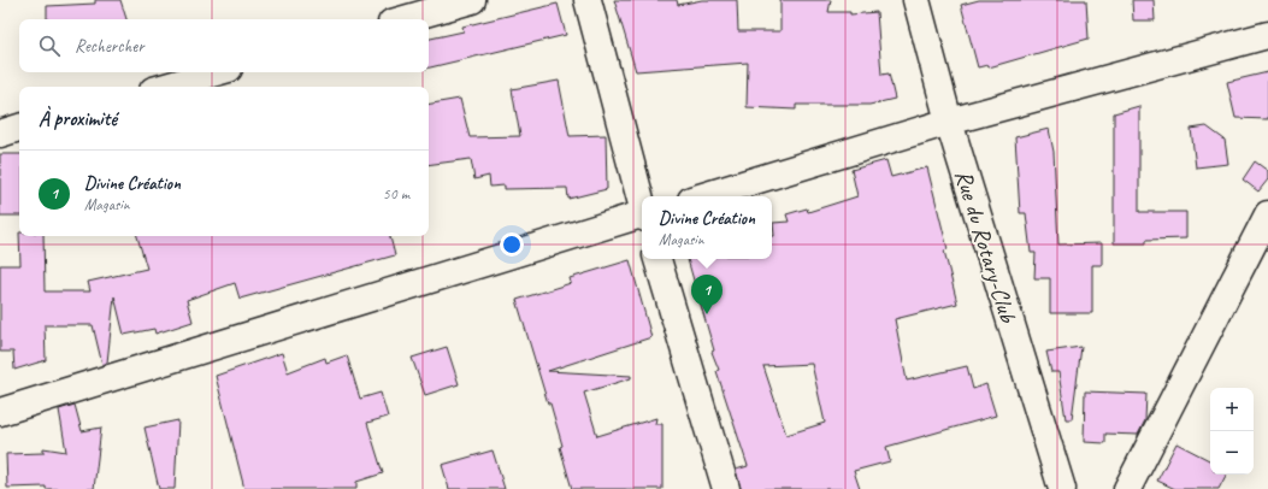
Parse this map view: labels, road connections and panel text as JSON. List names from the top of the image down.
{
  "streets": {
    "street": ["Rue du Rotary-Club"]
  },
  "page": {
    "search": "Rechercher",
    "heading": "À proximité",
    "list": [
      {
        "mark": "1",
        "name": "Divine Création",
        "note": "Magasin",
        "value": "50 m"
      }
    ],
    "popup": ["Divine Création", "Magasin"],
    "pins": "1",
    "map_buttons": ["+", "−"]
  }
}
